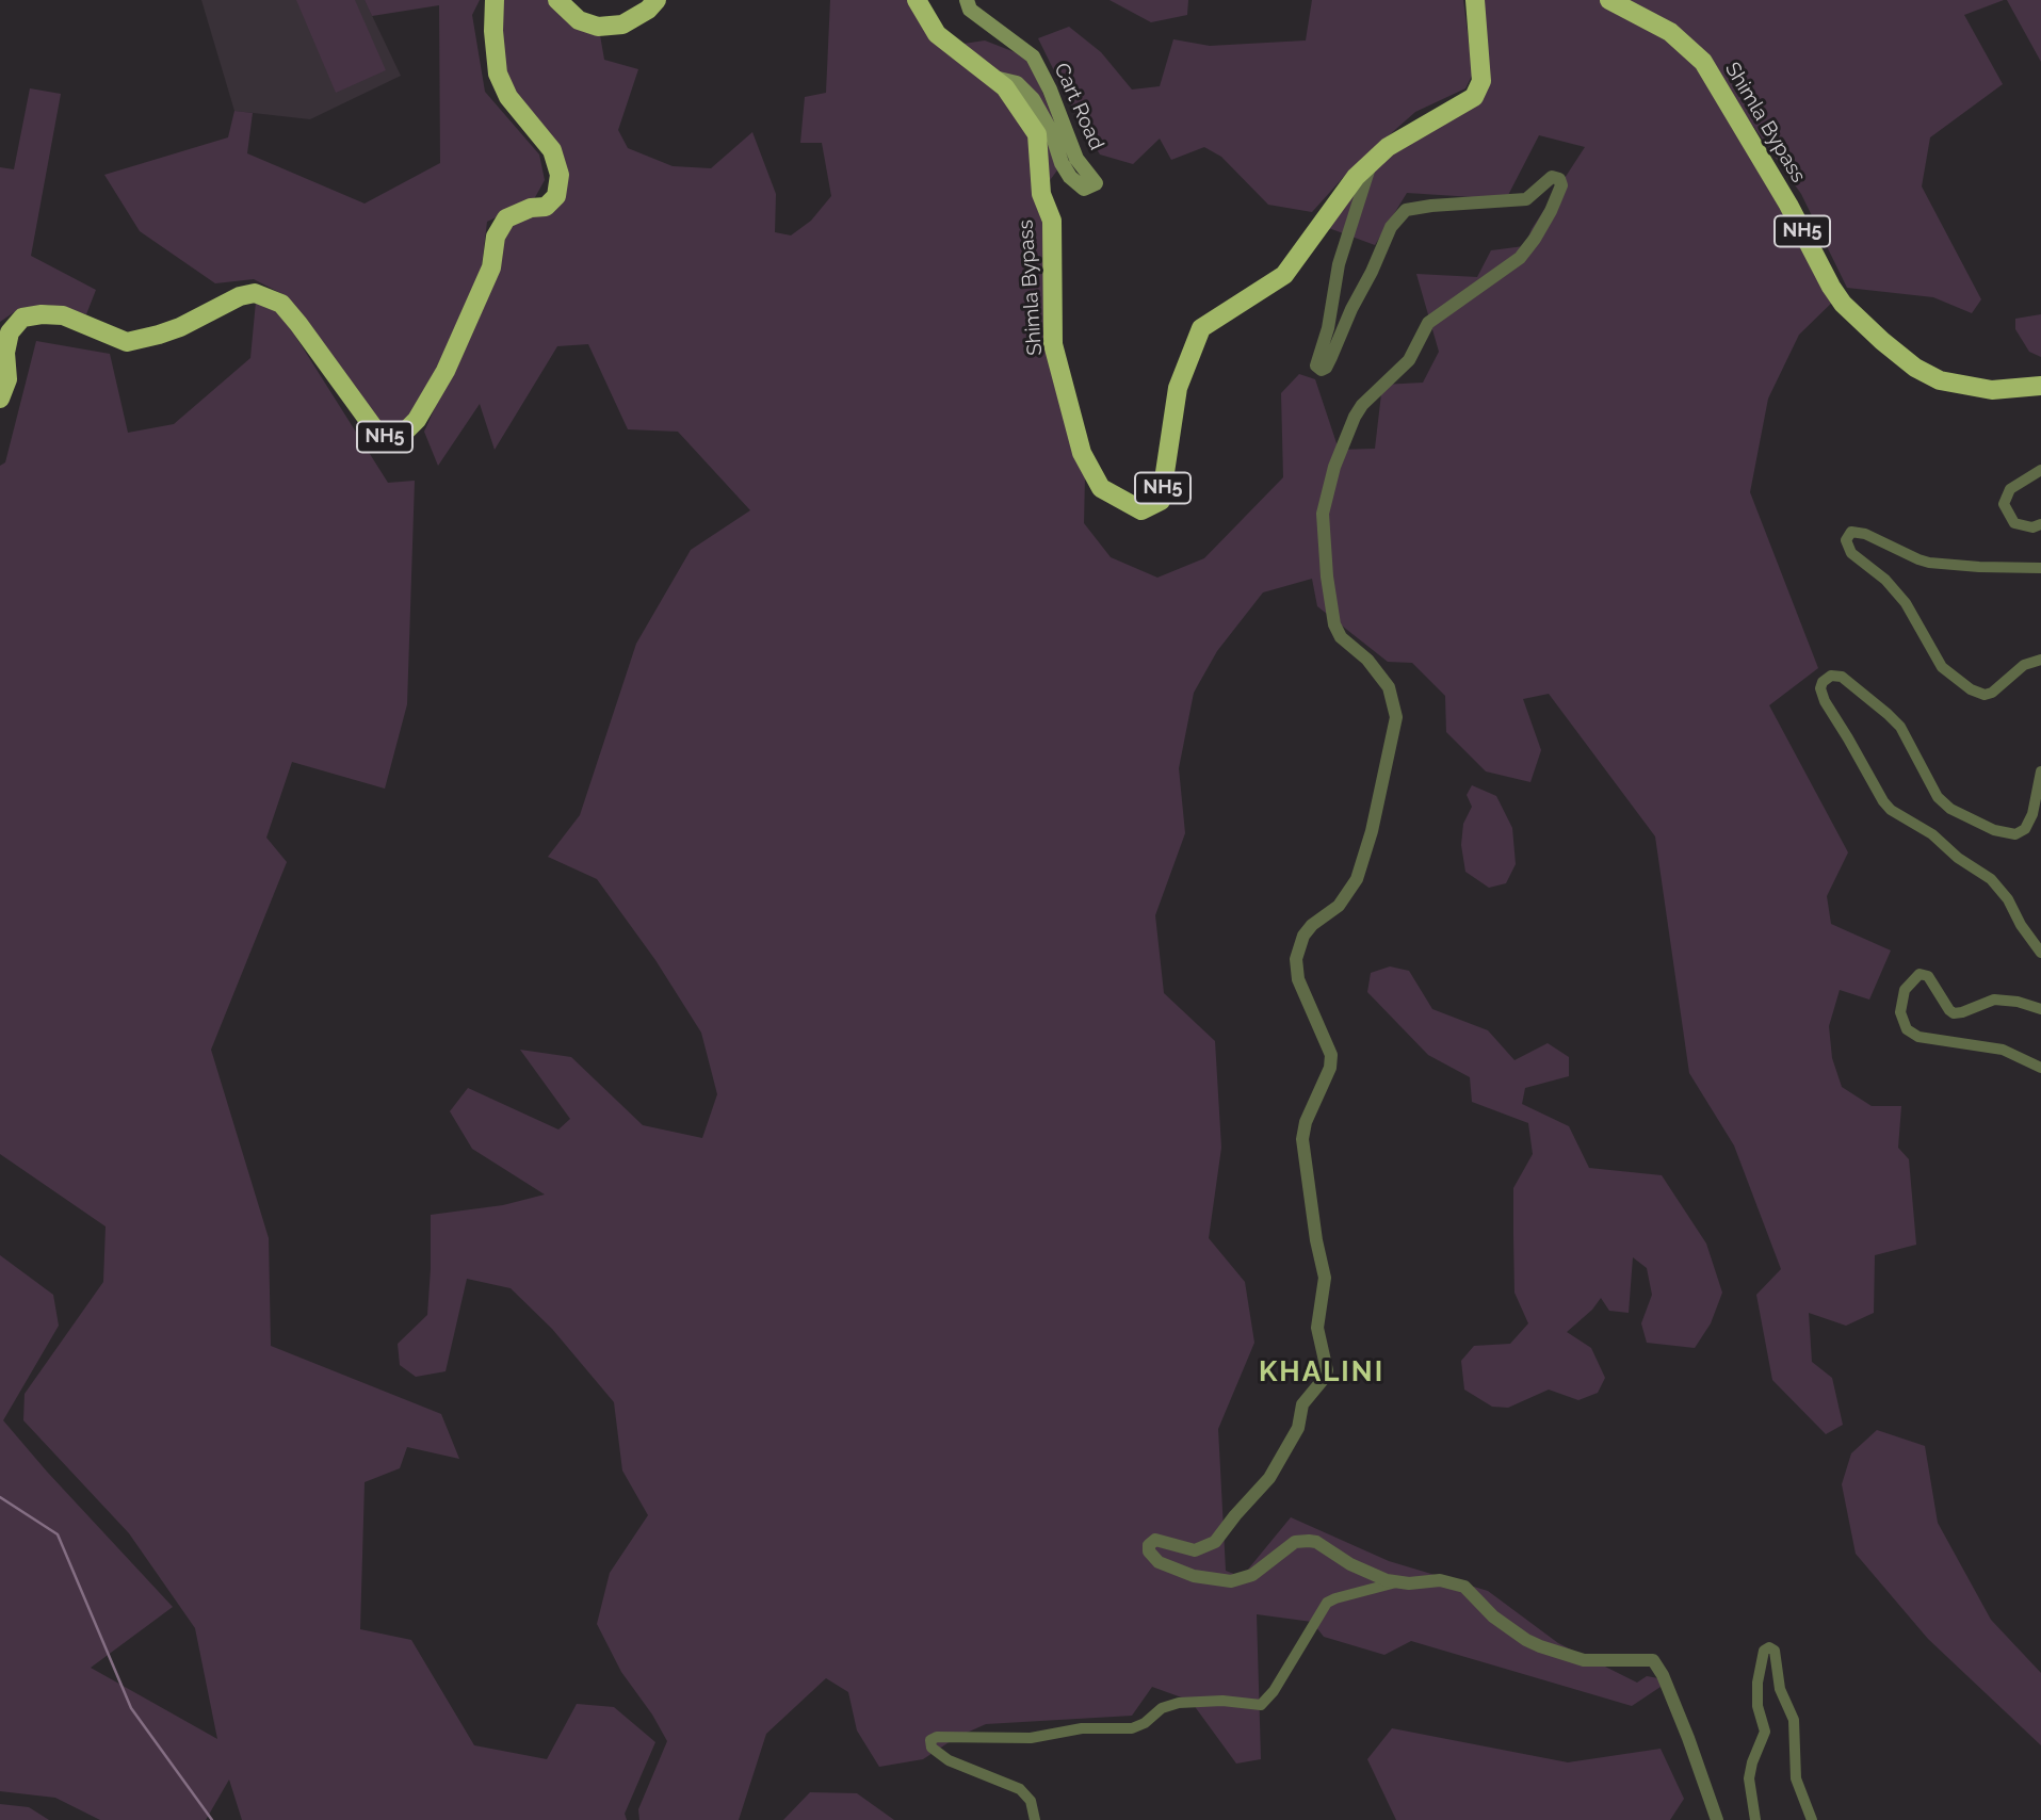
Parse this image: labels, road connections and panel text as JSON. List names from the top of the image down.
{
  "streets": {
    "highway": ["Shimla Bypass", "NH5"],
    "main road": ["Cart Road"]
  },
  "crossings": [
    ["Cart Road", "Shimla Bypass"]
  ],
  "districts": ["KHALINI"]
}
